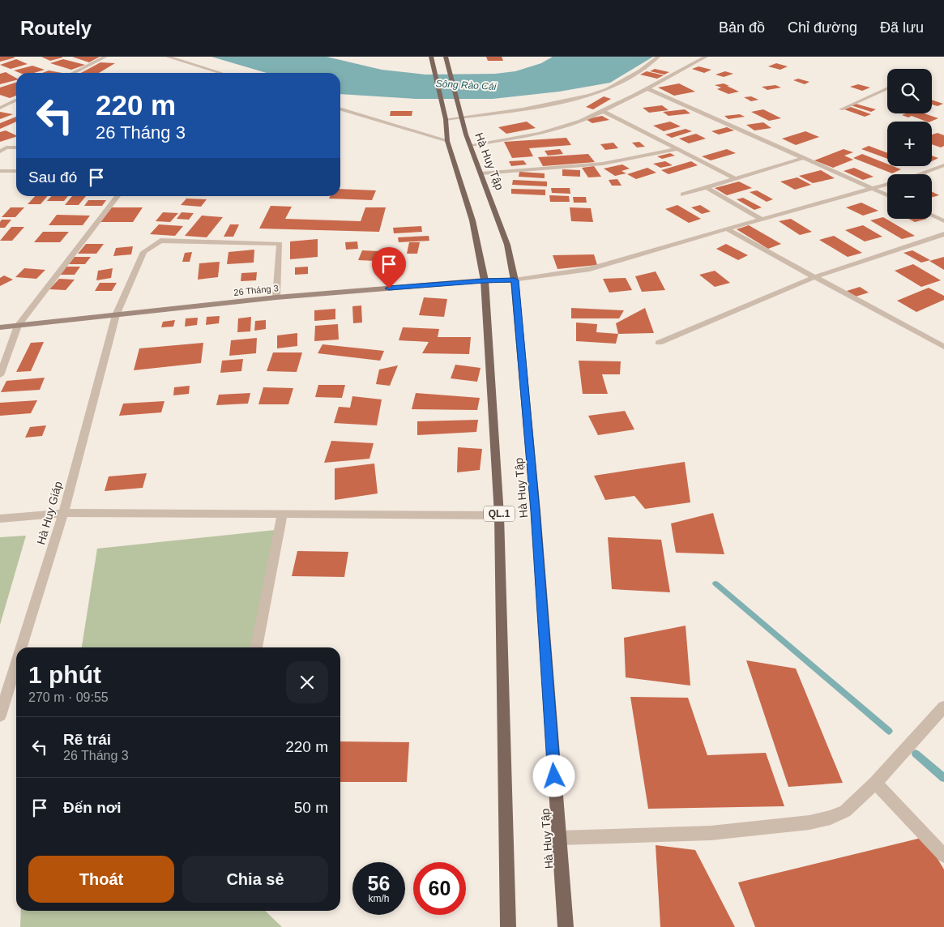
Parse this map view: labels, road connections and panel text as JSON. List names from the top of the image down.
{
  "streets": {
    "main road": ["Hà Huy Tập", "QL.1"],
    "street": ["26 Tháng 3", "Hà Huy Giáp"]
  },
  "crossings": [
    ["Hà Huy Tập", "26 Tháng 3"],
    ["26 Tháng 3", "Hà Huy Giáp"]
  ],
  "water": ["Sông Rào Cái"],
  "page": {
    "header": "Routely",
    "nav": ["Bản đồ", "Chỉ đường", "Đã lưu"],
    "map_buttons": ["+", "−"],
    "turn": ["220 m", "26 Tháng 3"],
    "then": "Sau đó",
    "heading": ["1 phút", "270 m · 09:55"],
    "list": [
      {
        "name": "Rẽ trái",
        "note": "26 Tháng 3",
        "value": "220 m"
      },
      {
        "name": "Đến nơi",
        "value": "50 m"
      }
    ],
    "buttons": ["Thoát", "Chia sẻ"],
    "speed": "56 km/h",
    "limit": "60"
  }
}
